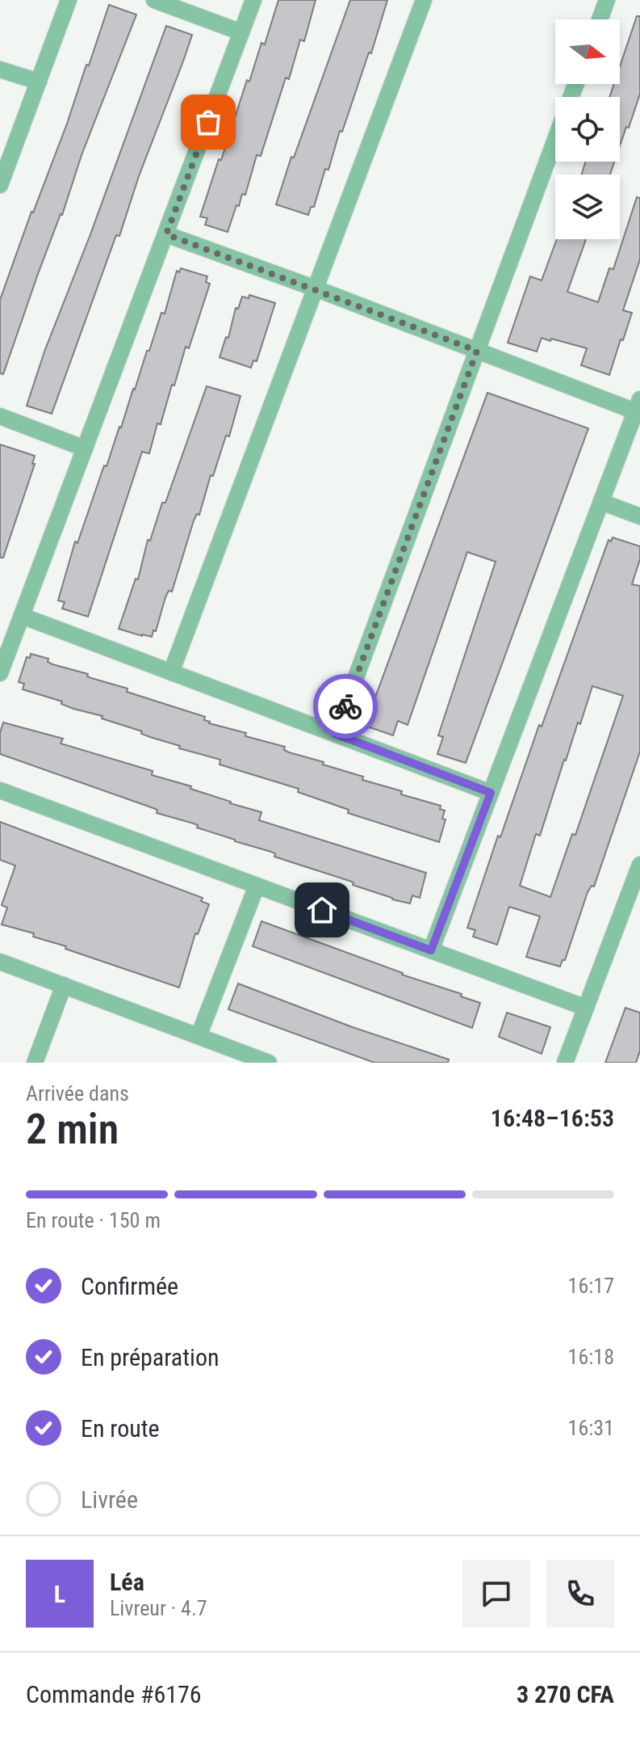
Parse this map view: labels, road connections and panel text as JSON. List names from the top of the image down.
{
  "north": "right",
  "page": {
    "heading": ["2 min", "Arrivée dans", "16:48–16:53"],
    "panel": [
      "Léa",
      "Livreur · 4.7",
      "Commande #6176",
      "3 270 CFA"
    ],
    "bar": "En route · 150 m",
    "list": [
      ["Confirmée", "16:17"],
      ["En préparation", "16:18"],
      ["En route", "16:31"],
      "Livrée"
    ],
    "round": "L"
  }
}
